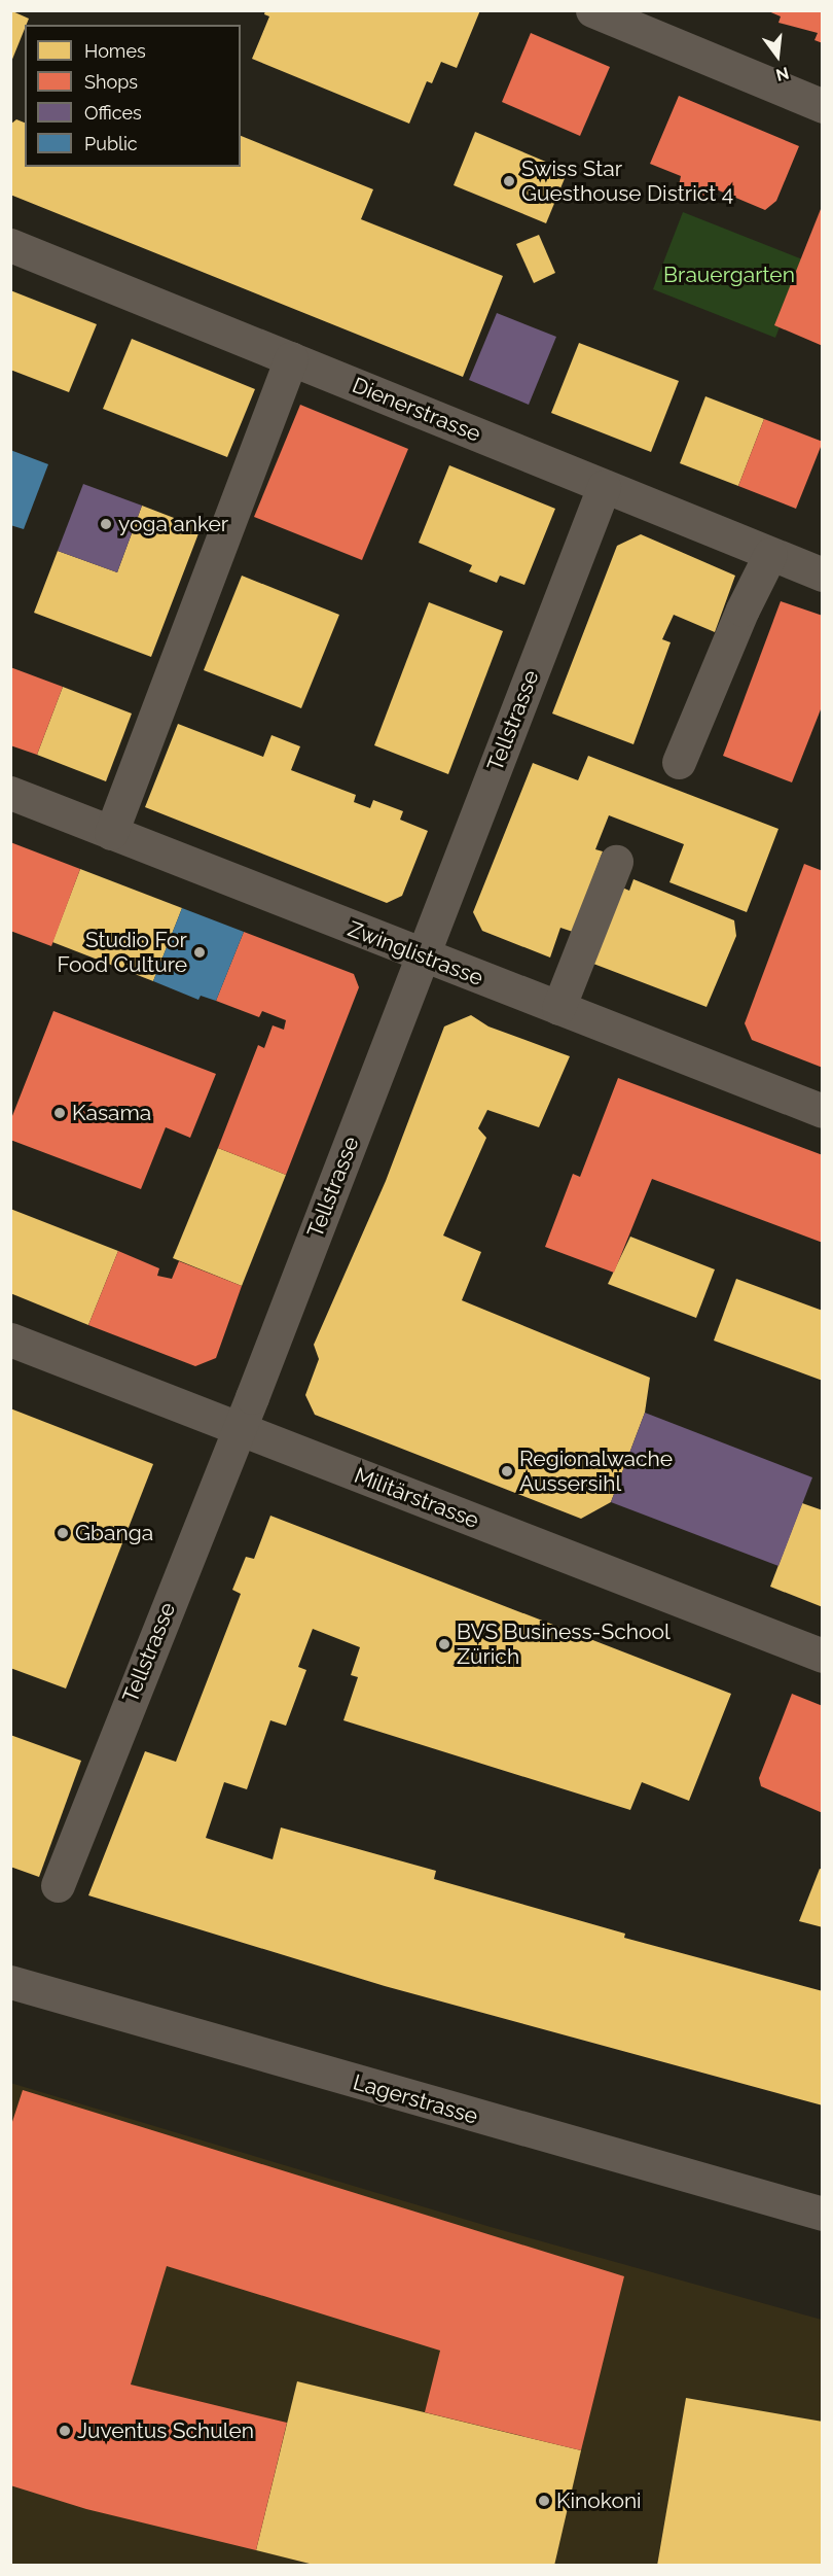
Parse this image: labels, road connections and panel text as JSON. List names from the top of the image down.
{
  "streets": {
    "street": [
      "Dienerstrasse",
      "Tellstrasse",
      "Zwinglistrasse",
      "Militärstrasse",
      "Lagerstrasse"
    ]
  },
  "crossings": [
    ["Dienerstrasse", "Tellstrasse"],
    ["Tellstrasse", "Zwinglistrasse"],
    ["Tellstrasse", "Militärstrasse"]
  ],
  "parks": ["Brauergarten"],
  "places": [
    "Swiss Star Guesthouse District 4",
    "yoga anker",
    "Studio For Food Culture",
    "Kasama",
    "Regionalwache Aussersihl",
    "Gbanga",
    "BVS Business-School Zürich",
    "Juventus Schulen",
    "Kinokoni"
  ],
  "legend": [
    "Homes",
    "Shops",
    "Offices",
    "Public"
  ],
  "north": "bottom"
}
